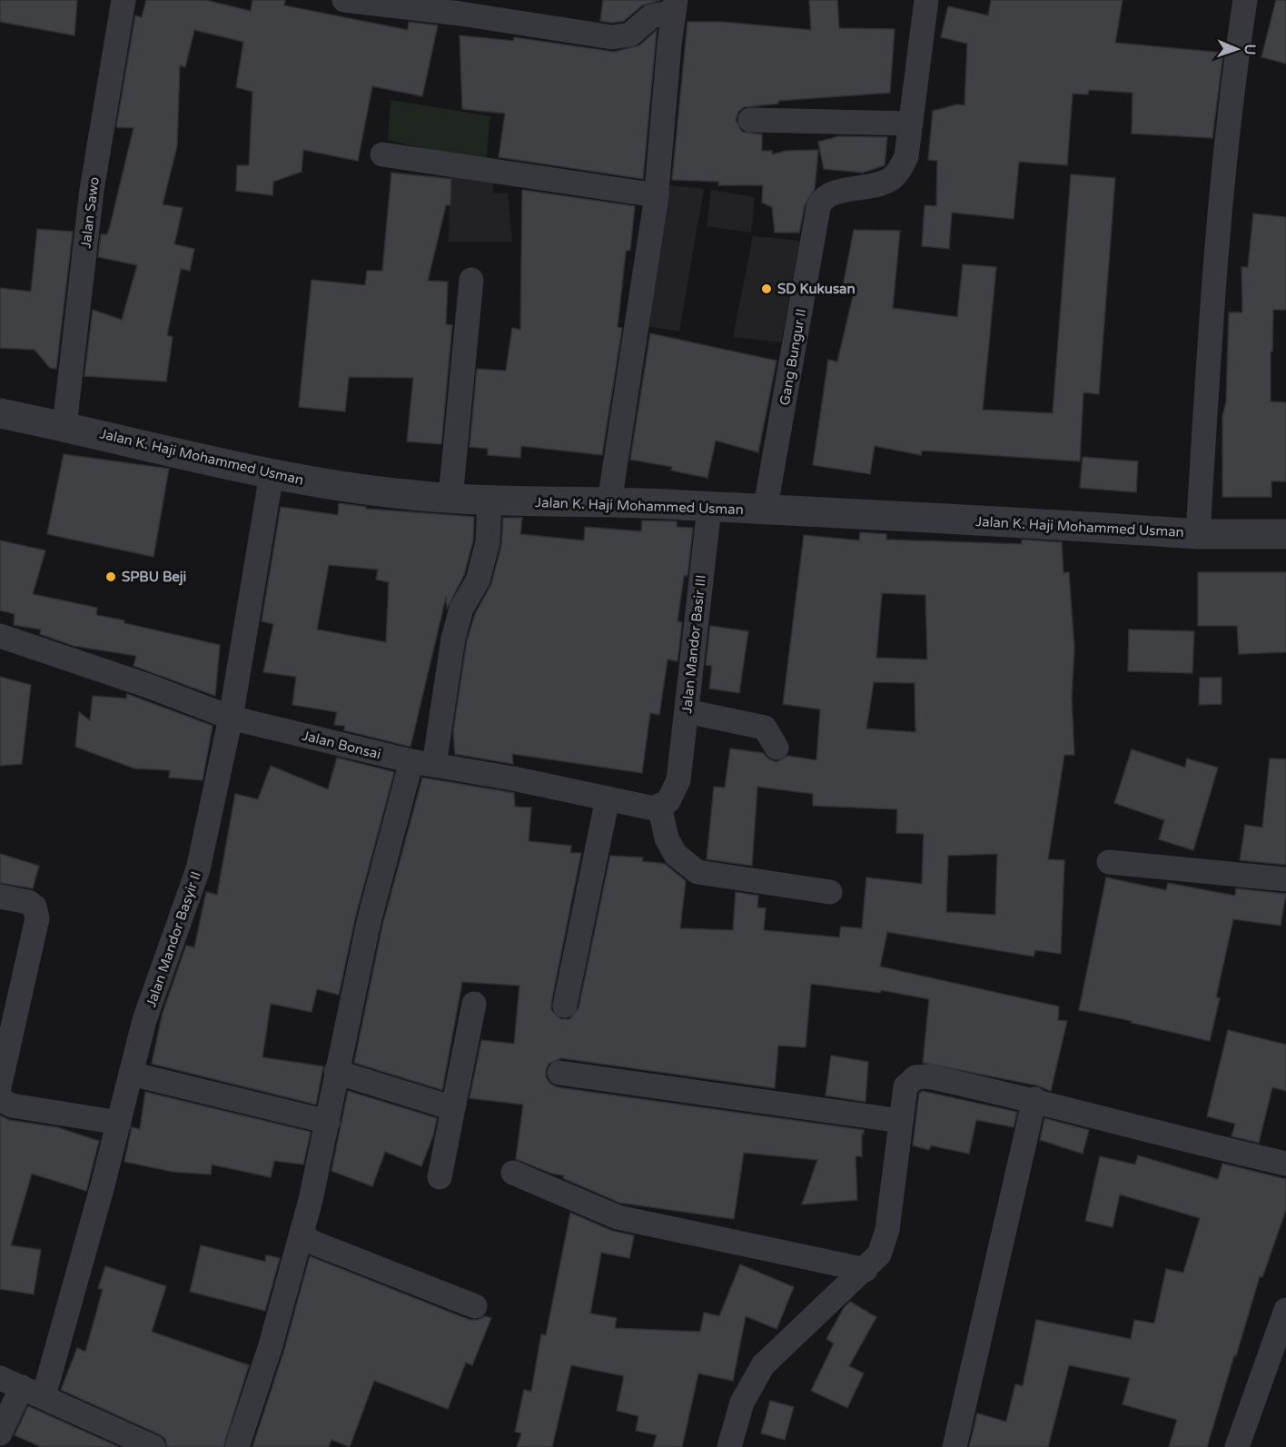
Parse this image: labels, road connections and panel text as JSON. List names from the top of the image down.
{
  "streets": {
    "street": [
      "Jalan Sawo",
      "Gang Bungur II",
      "Jalan K. Haji Mohammed Usman",
      "Jalan Mandor Basir III",
      "Jalan Bonsai",
      "Jalan Mandor Basyir II"
    ]
  },
  "crossings": [
    ["Jalan Sawo", "Jalan K. Haji Mohammed Usman"],
    ["Gang Bungur II", "Jalan K. Haji Mohammed Usman"],
    ["Jalan K. Haji Mohammed Usman", "Jalan Mandor Basir III"],
    ["Jalan K. Haji Mohammed Usman", "Jalan Mandor Basyir II"],
    ["Jalan Mandor Basir III", "Jalan Bonsai"],
    ["Jalan Bonsai", "Jalan Mandor Basyir II"]
  ],
  "places": ["SD Kukusan", "SPBU Beji"],
  "north": "right"
}
